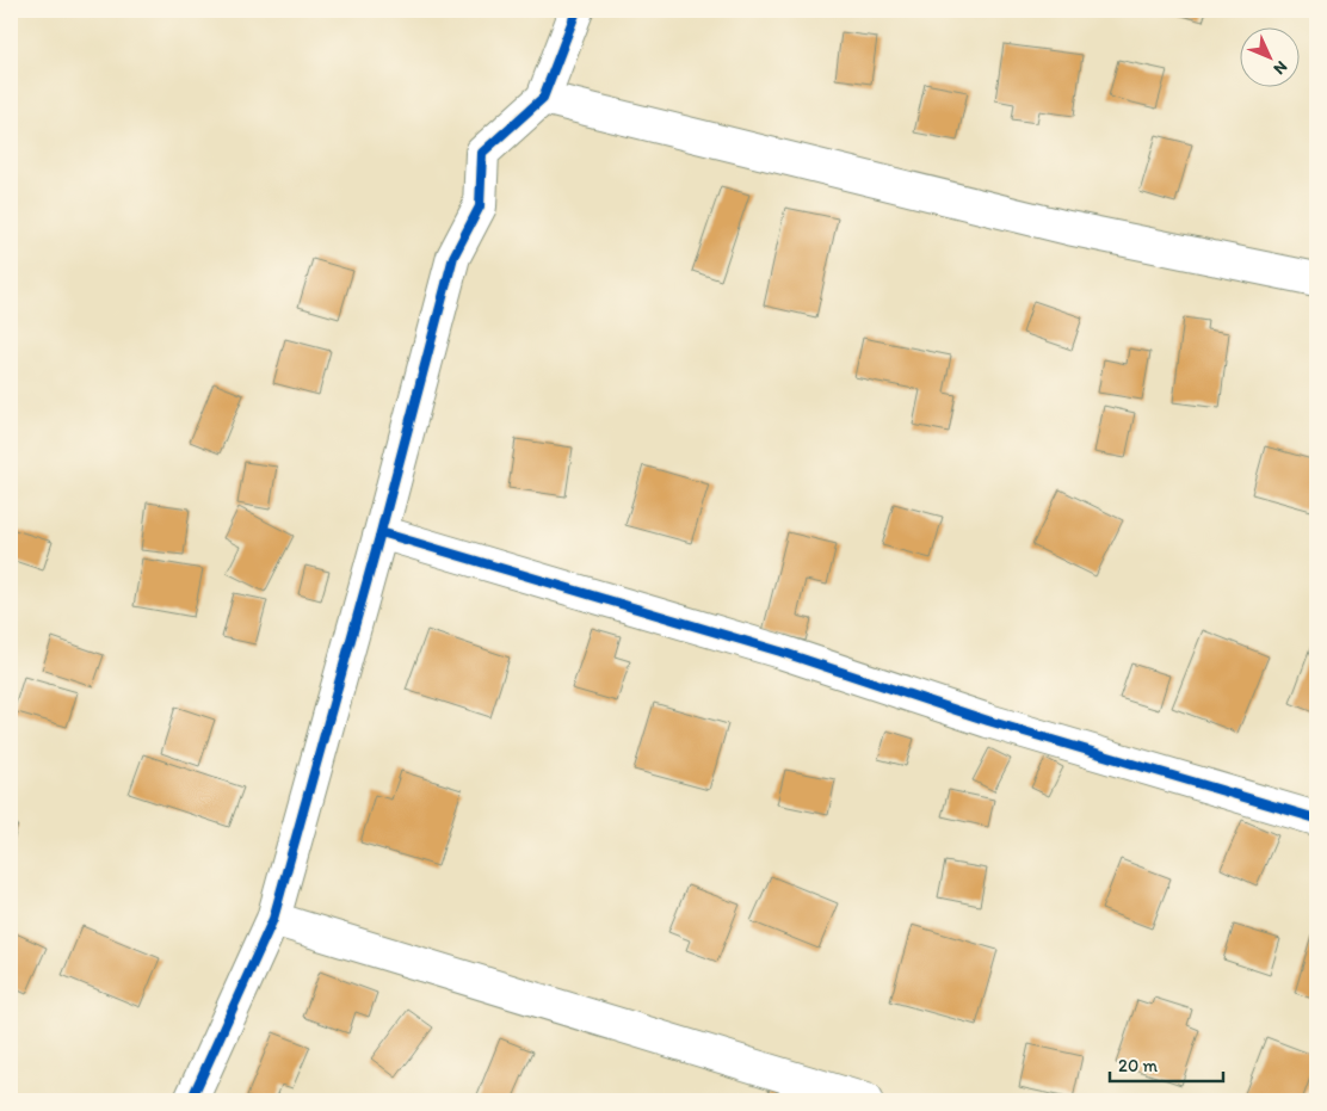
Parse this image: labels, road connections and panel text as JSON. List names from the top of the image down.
{
  "scale_bar": "20 m",
  "north": "bottom right"
}
